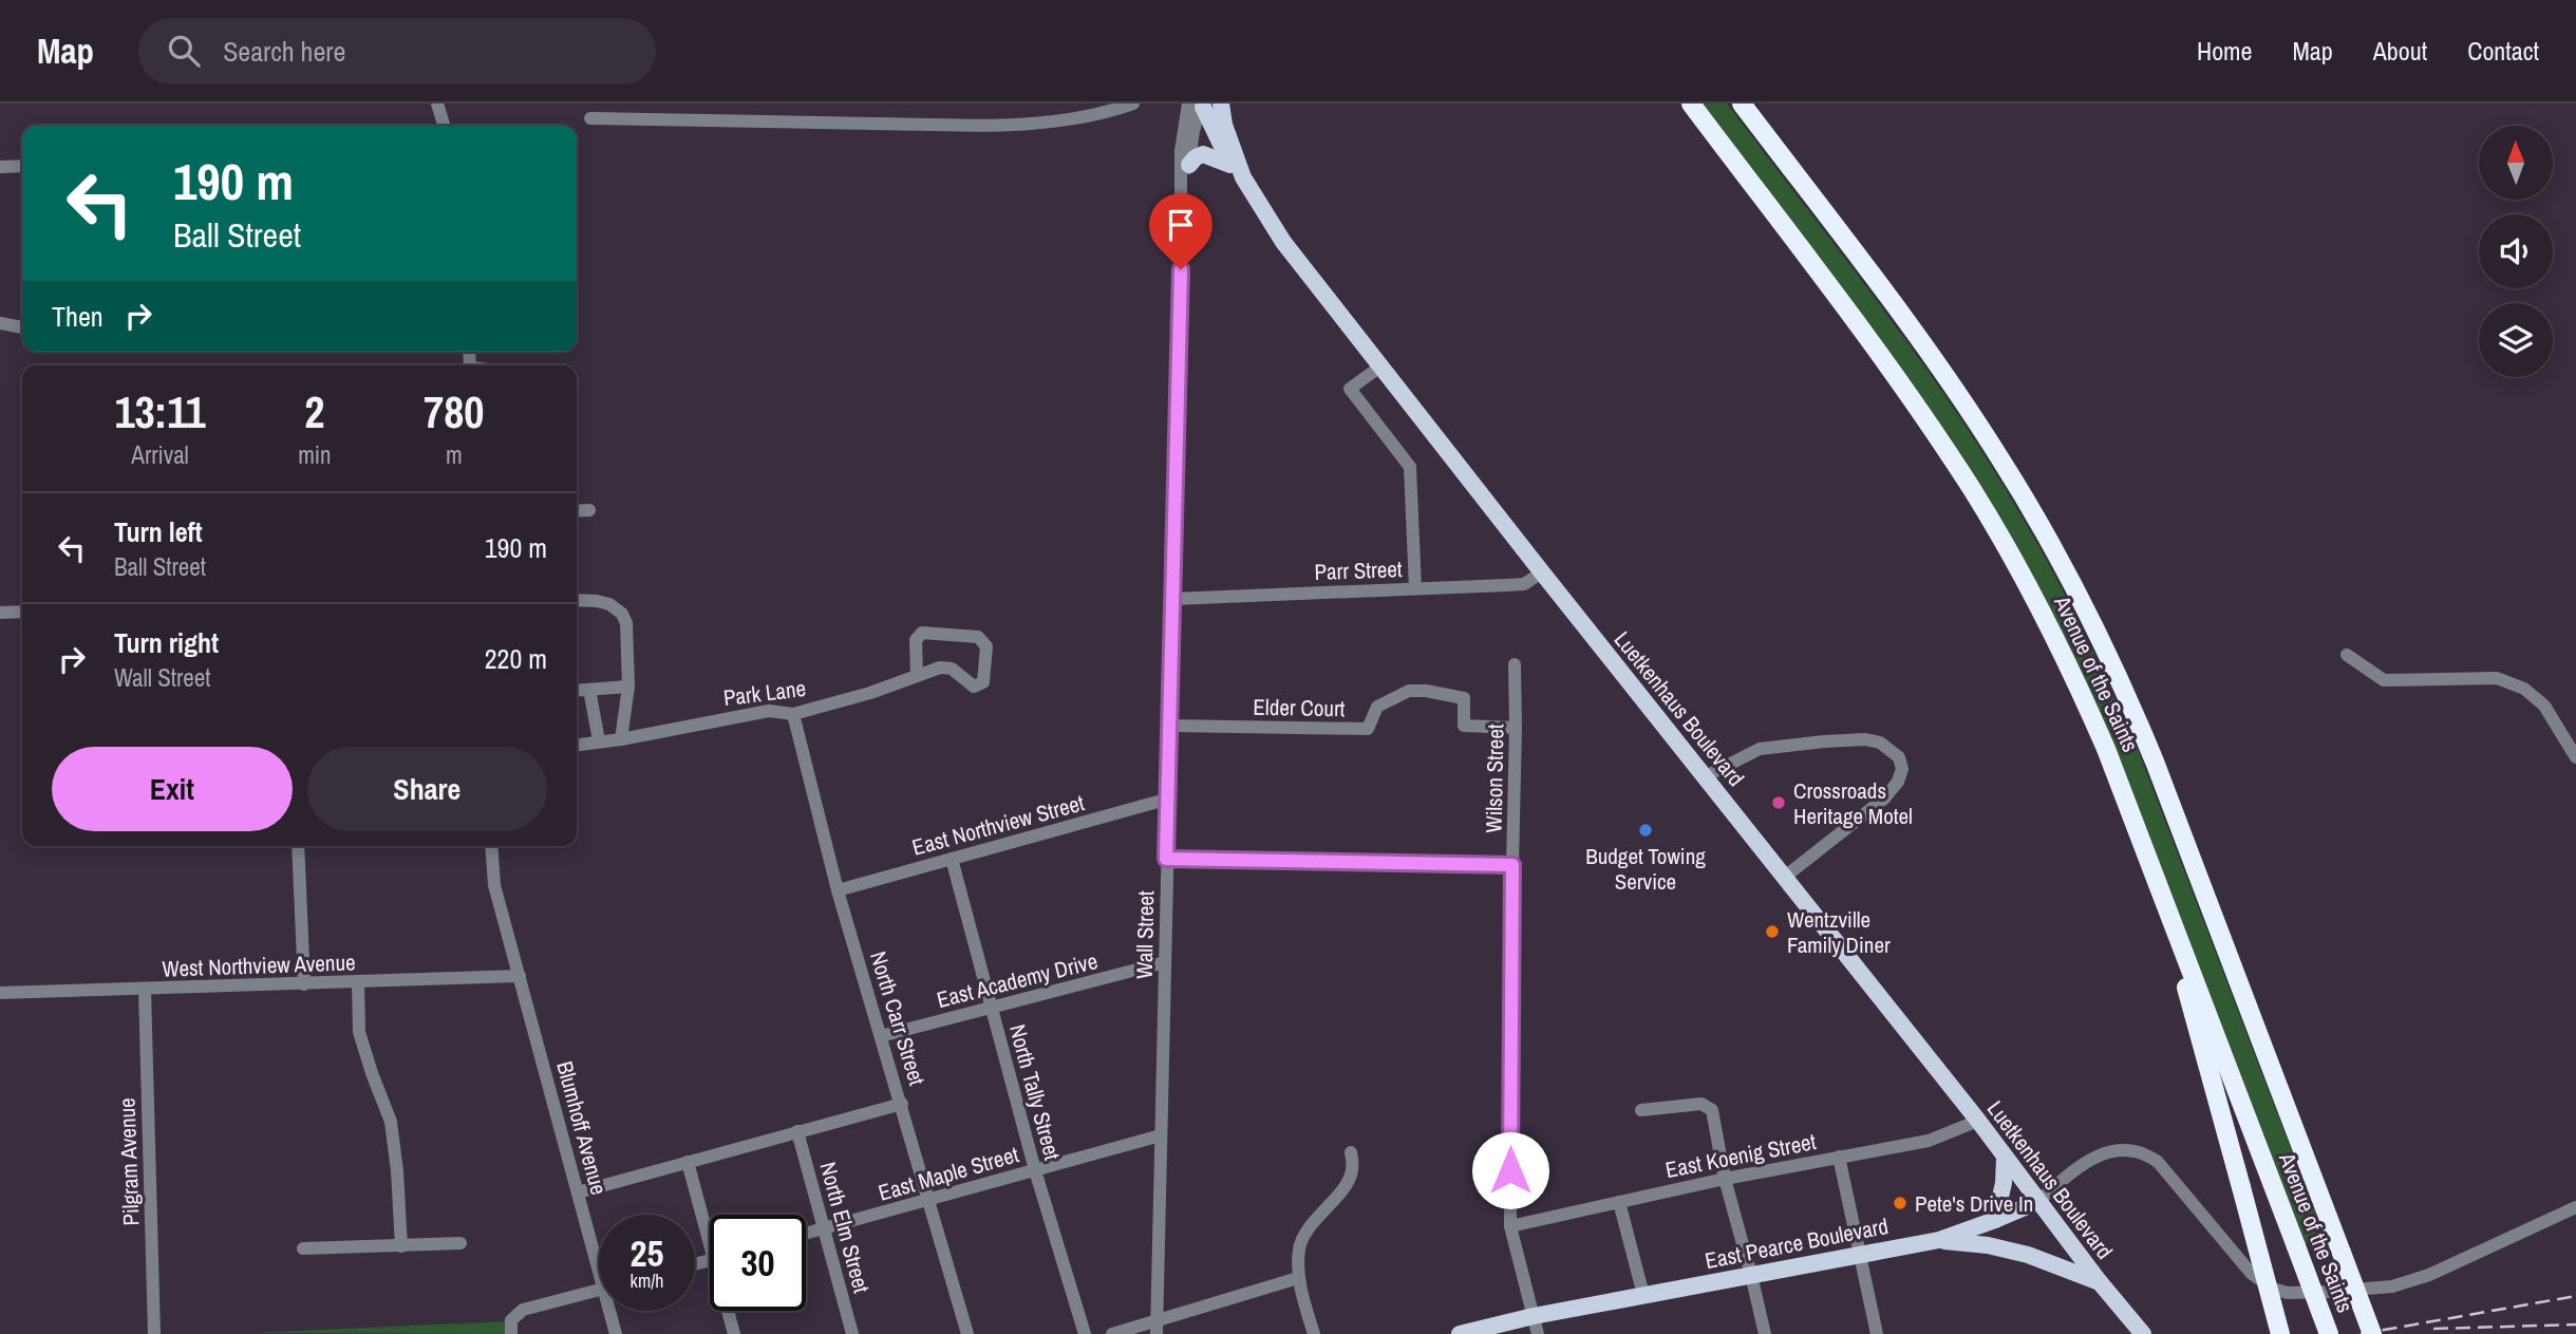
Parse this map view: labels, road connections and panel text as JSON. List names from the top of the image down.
{
  "streets": {
    "highway": ["Avenue of the Saints"],
    "main road": ["Luetkenhaus Boulevard", "East Pearce Boulevard"],
    "street": [
      "Parr Street",
      "Park Lane",
      "Elder Court",
      "Wilson Street",
      "East Northview Street",
      "Wall Street",
      "West Northview Avenue",
      "East Academy Drive",
      "North Carr Street",
      "North Tally Street",
      "Blumhoff Avenue",
      "East Koenig Street",
      "Pilgram Avenue",
      "East Maple Street",
      "North Elm Street"
    ]
  },
  "crossings": [
    ["Parr Street", "Luetkenhaus Boulevard"],
    ["Parr Street", "Wall Street"],
    ["Park Lane", "North Carr Street"],
    ["Elder Court", "Wilson Street"],
    ["Elder Court", "Wall Street"],
    ["Luetkenhaus Boulevard", "Wall Street"],
    ["Luetkenhaus Boulevard", "East Koenig Street"],
    ["Luetkenhaus Boulevard", "East Pearce Boulevard"],
    ["Wilson Street", "East Koenig Street"],
    ["Wilson Street", "East Pearce Boulevard"],
    ["East Northview Street", "Wall Street"],
    ["East Northview Street", "North Carr Street"],
    ["East Northview Street", "North Tally Street"],
    ["Wall Street", "East Academy Drive"],
    ["Wall Street", "East Maple Street"],
    ["West Northview Avenue", "Blumhoff Avenue"],
    ["West Northview Avenue", "Pilgram Avenue"],
    ["East Academy Drive", "North Carr Street"],
    ["East Academy Drive", "North Tally Street"],
    ["North Carr Street", "East Maple Street"],
    ["North Tally Street", "East Maple Street"],
    ["East Maple Street", "North Elm Street"]
  ],
  "places": [
    "Crossroads Heritage Motel",
    "Budget Towing Service",
    "Wentzville Family Diner",
    "Pete's Drive In"
  ],
  "north": "top",
  "page": {
    "header": "Map",
    "search": "Search here",
    "nav": [
      "Home",
      "Map",
      "About",
      "Contact"
    ],
    "turn": ["190 m", "Ball Street"],
    "then": "Then",
    "eta": [
      "13:11",
      "Arrival",
      "2",
      "min",
      "780",
      "m"
    ],
    "list": [
      {
        "name": "Turn left",
        "note": "Ball Street",
        "value": "190 m"
      },
      {
        "name": "Turn right",
        "note": "Wall Street",
        "value": "220 m"
      }
    ],
    "buttons": ["Exit", "Share"],
    "speed": "25 km/h",
    "limit": "30"
  }
}
